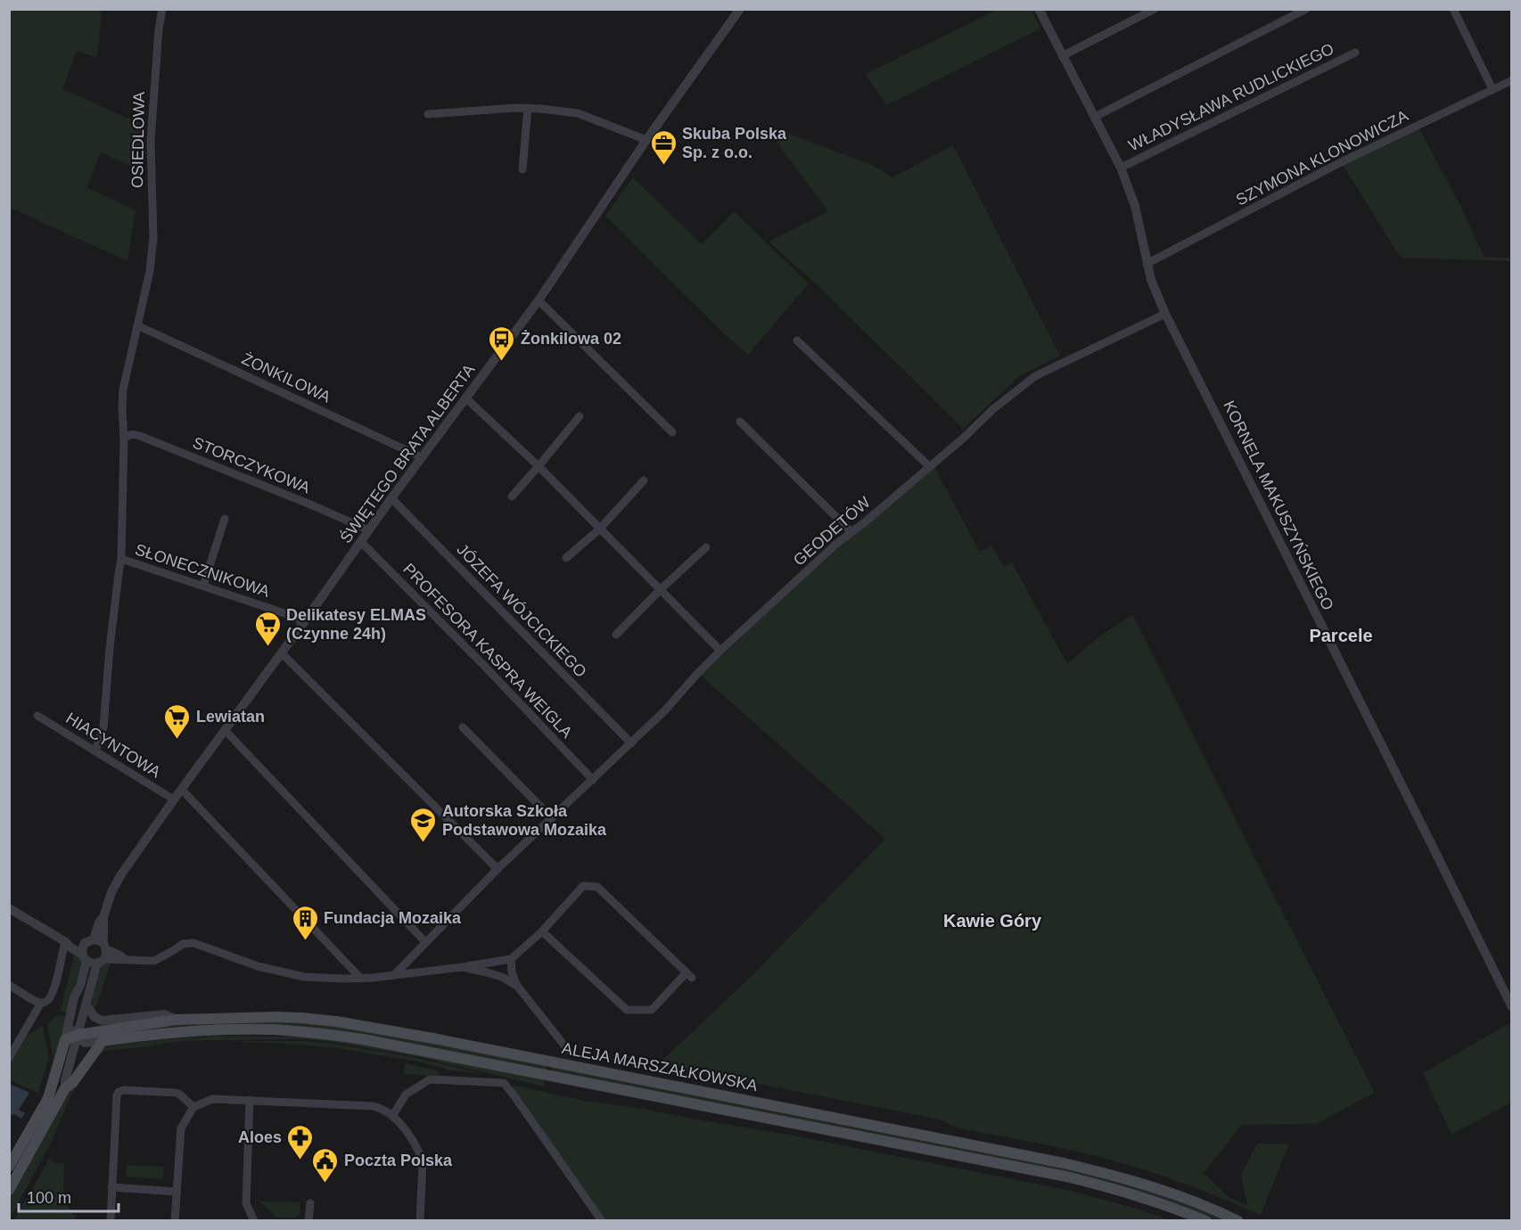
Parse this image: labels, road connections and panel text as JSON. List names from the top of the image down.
{
  "streets": {
    "main road": ["ALEJA MARSZAŁKOWSKA"],
    "street": [
      "WŁADYSŁAWA RUDLICKIEGO",
      "OSIEDLOWA",
      "SZYMONA KLONOWICZA",
      "ŻONKILOWA",
      "ŚWIĘTEGO BRATA ALBERTA",
      "STORCZYKOWA",
      "KORNELA MAKUSZYŃSKIEGO",
      "GEODETÓW",
      "SŁONECZNIKOWA",
      "JÓZEFA WÓJCICKIEGO",
      "PROFESORA KASPRA WEIGLA",
      "HIACYNTOWA"
    ]
  },
  "crossings": [
    ["WŁADYSŁAWA RUDLICKIEGO", "KORNELA MAKUSZYŃSKIEGO"],
    ["OSIEDLOWA", "ŻONKILOWA"],
    ["OSIEDLOWA", "STORCZYKOWA"],
    ["OSIEDLOWA", "SŁONECZNIKOWA"],
    ["OSIEDLOWA", "HIACYNTOWA"],
    ["SZYMONA KLONOWICZA", "KORNELA MAKUSZYŃSKIEGO"],
    ["ŻONKILOWA", "ŚWIĘTEGO BRATA ALBERTA"],
    ["ŚWIĘTEGO BRATA ALBERTA", "STORCZYKOWA"],
    ["ŚWIĘTEGO BRATA ALBERTA", "SŁONECZNIKOWA"],
    ["ŚWIĘTEGO BRATA ALBERTA", "JÓZEFA WÓJCICKIEGO"],
    ["ŚWIĘTEGO BRATA ALBERTA", "PROFESORA KASPRA WEIGLA"],
    ["ŚWIĘTEGO BRATA ALBERTA", "HIACYNTOWA"],
    ["KORNELA MAKUSZYŃSKIEGO", "GEODETÓW"],
    ["GEODETÓW", "JÓZEFA WÓJCICKIEGO"],
    ["GEODETÓW", "PROFESORA KASPRA WEIGLA"]
  ],
  "districts": ["Parcele", "Kawie Góry"],
  "places": {
    "office": ["Skuba Polska Sp. z o.o."],
    "bus stop": ["Żonkilowa 02"],
    "supermarket": ["Delikatesy ELMAS (Czynne 24h)", "Lewiatan"],
    "school or university": ["Autorska Szkoła Podstawowa Mozaika"],
    "building": ["Fundacja Mozaika"],
    "pharmacy": ["Aloes"],
    "public building": ["Poczta Polska"]
  },
  "scale_bar": "100 m"
}
